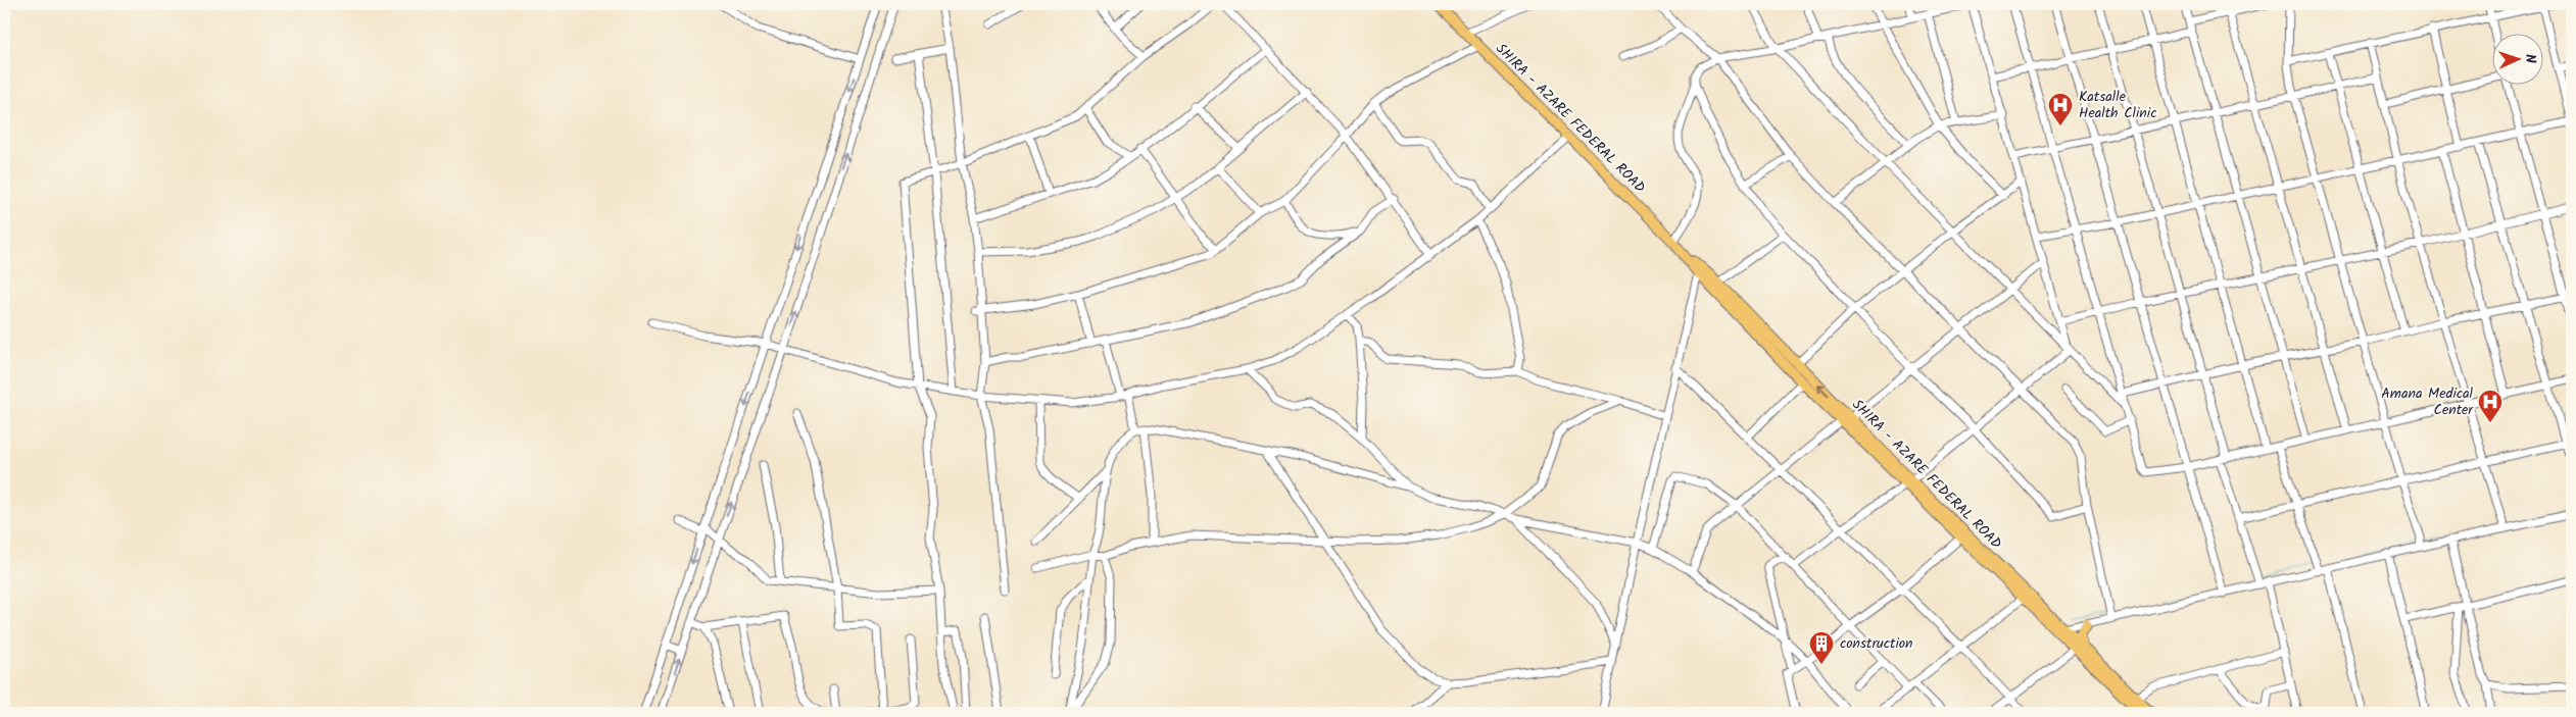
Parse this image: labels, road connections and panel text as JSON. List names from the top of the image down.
{
  "streets": {
    "main road": ["SHIRA - AZARE FEDERAL ROAD"]
  },
  "places": {
    "hospital": ["Katsalle Health Clinic", "Amana Medical Center"],
    "building": ["construction"]
  },
  "north": "right"
}
